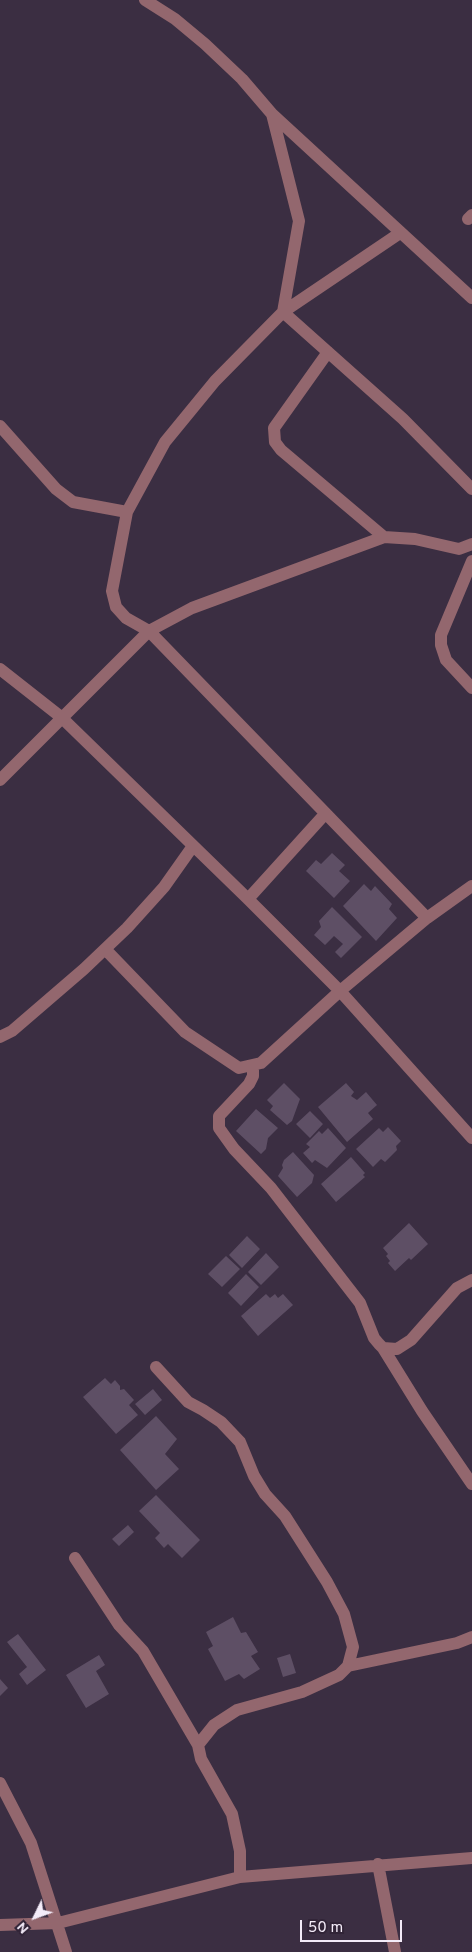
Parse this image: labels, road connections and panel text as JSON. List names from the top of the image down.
{
  "scale_bar": "50 m",
  "north": "bottom left"
}
